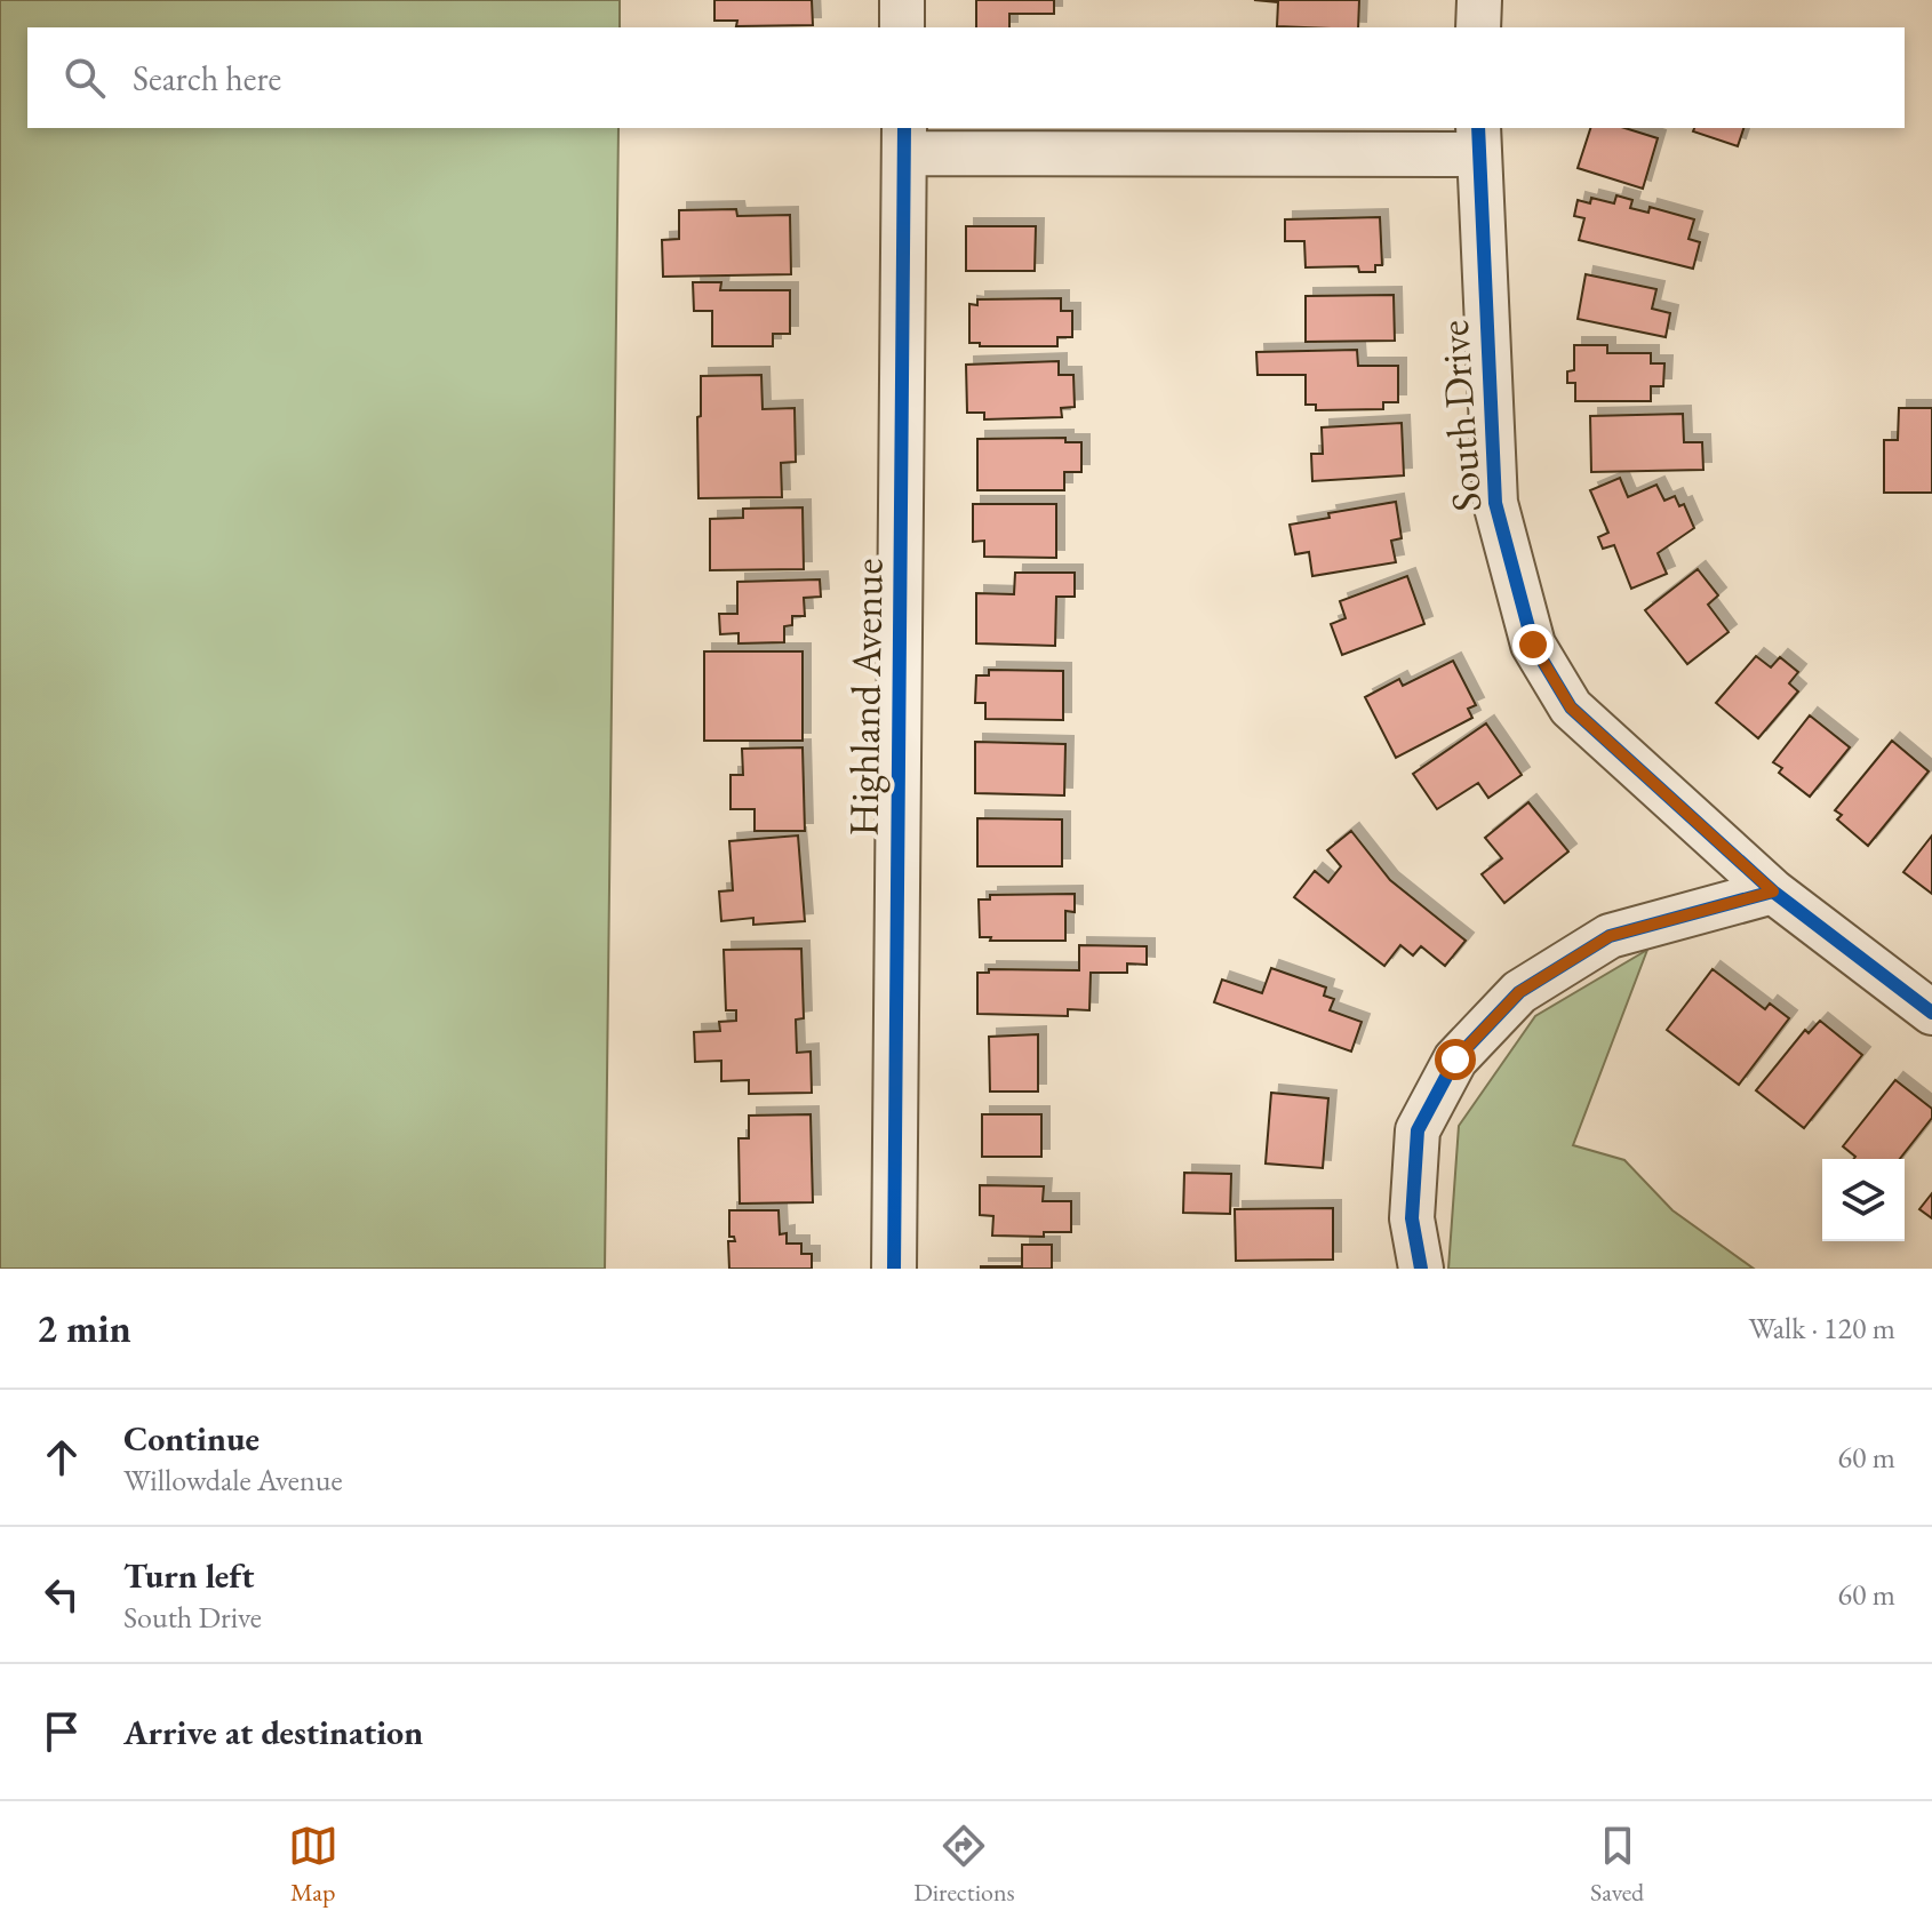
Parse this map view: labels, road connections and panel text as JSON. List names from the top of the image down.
{
  "streets": {
    "street": ["South Drive", "Highland Avenue"]
  },
  "page": {
    "search": "Search here",
    "heading": ["2 min", "Walk · 120 m"],
    "list": [
      ["Continue", "Willowdale Avenue", "60 m"],
      ["Turn left", "South Drive", "60 m"],
      "Arrive at destination"
    ],
    "nav": ["Map", "Directions", "Saved"]
  }
}
